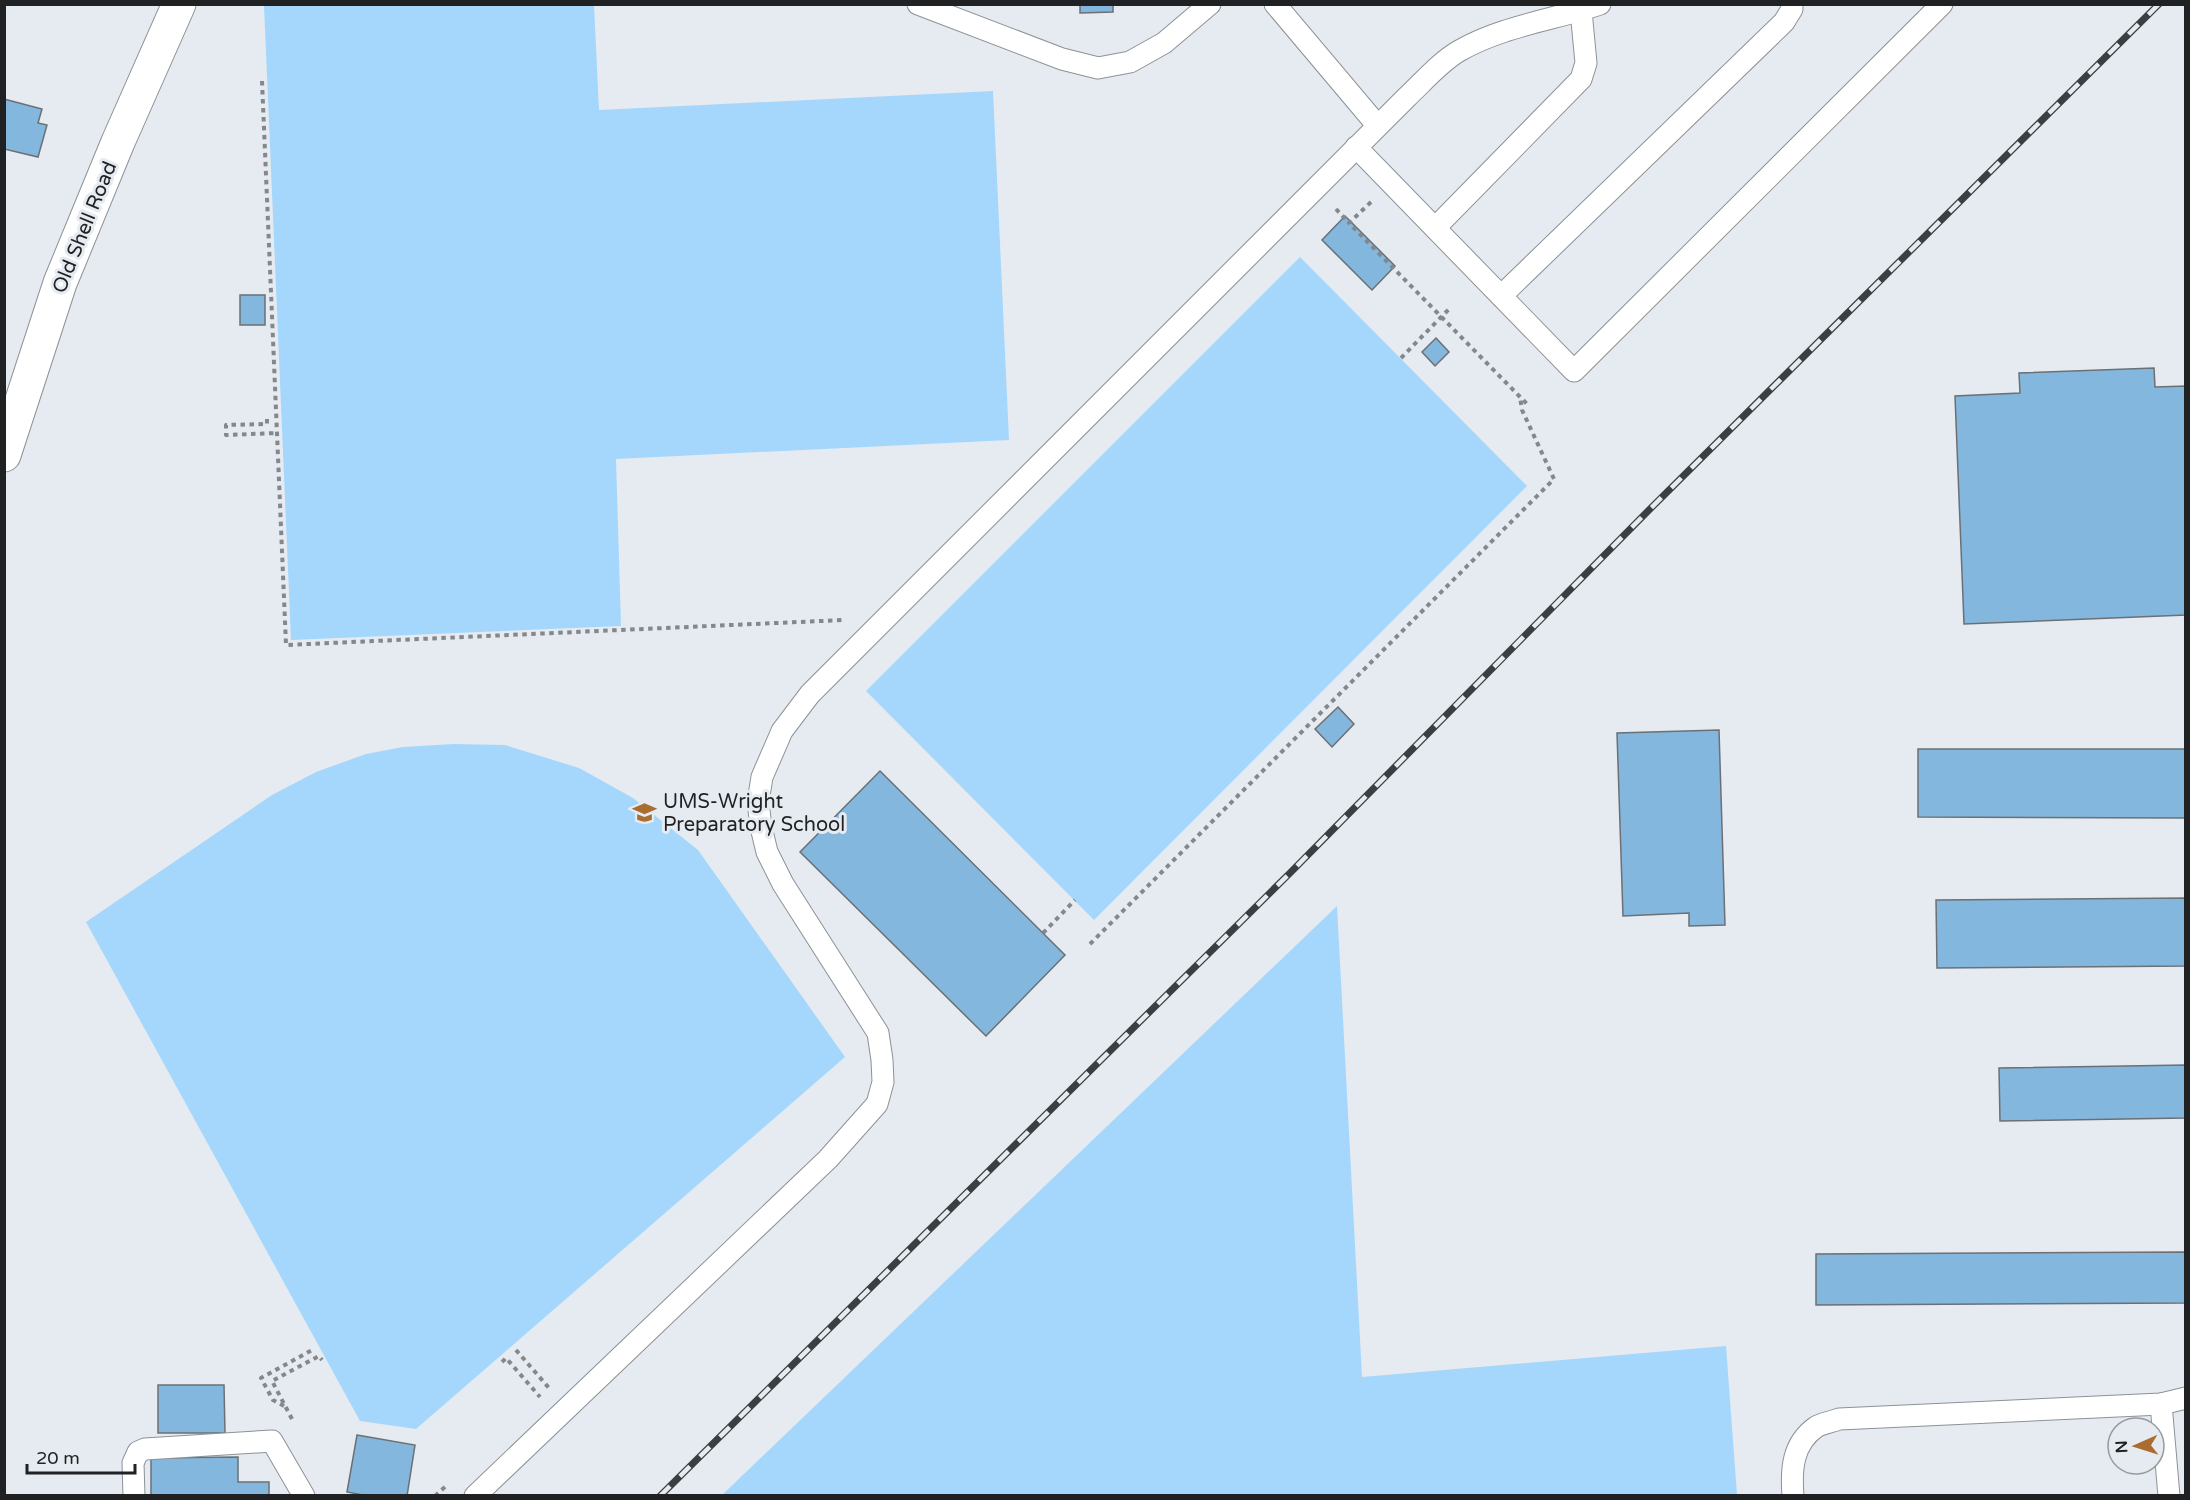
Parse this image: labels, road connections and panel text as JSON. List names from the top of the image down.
{
  "streets": {
    "street": ["Old Shell Road"]
  },
  "places": {
    "school or university": ["UMS-Wright Preparatory School"]
  },
  "scale_bar": "20 m",
  "north": "left"
}
